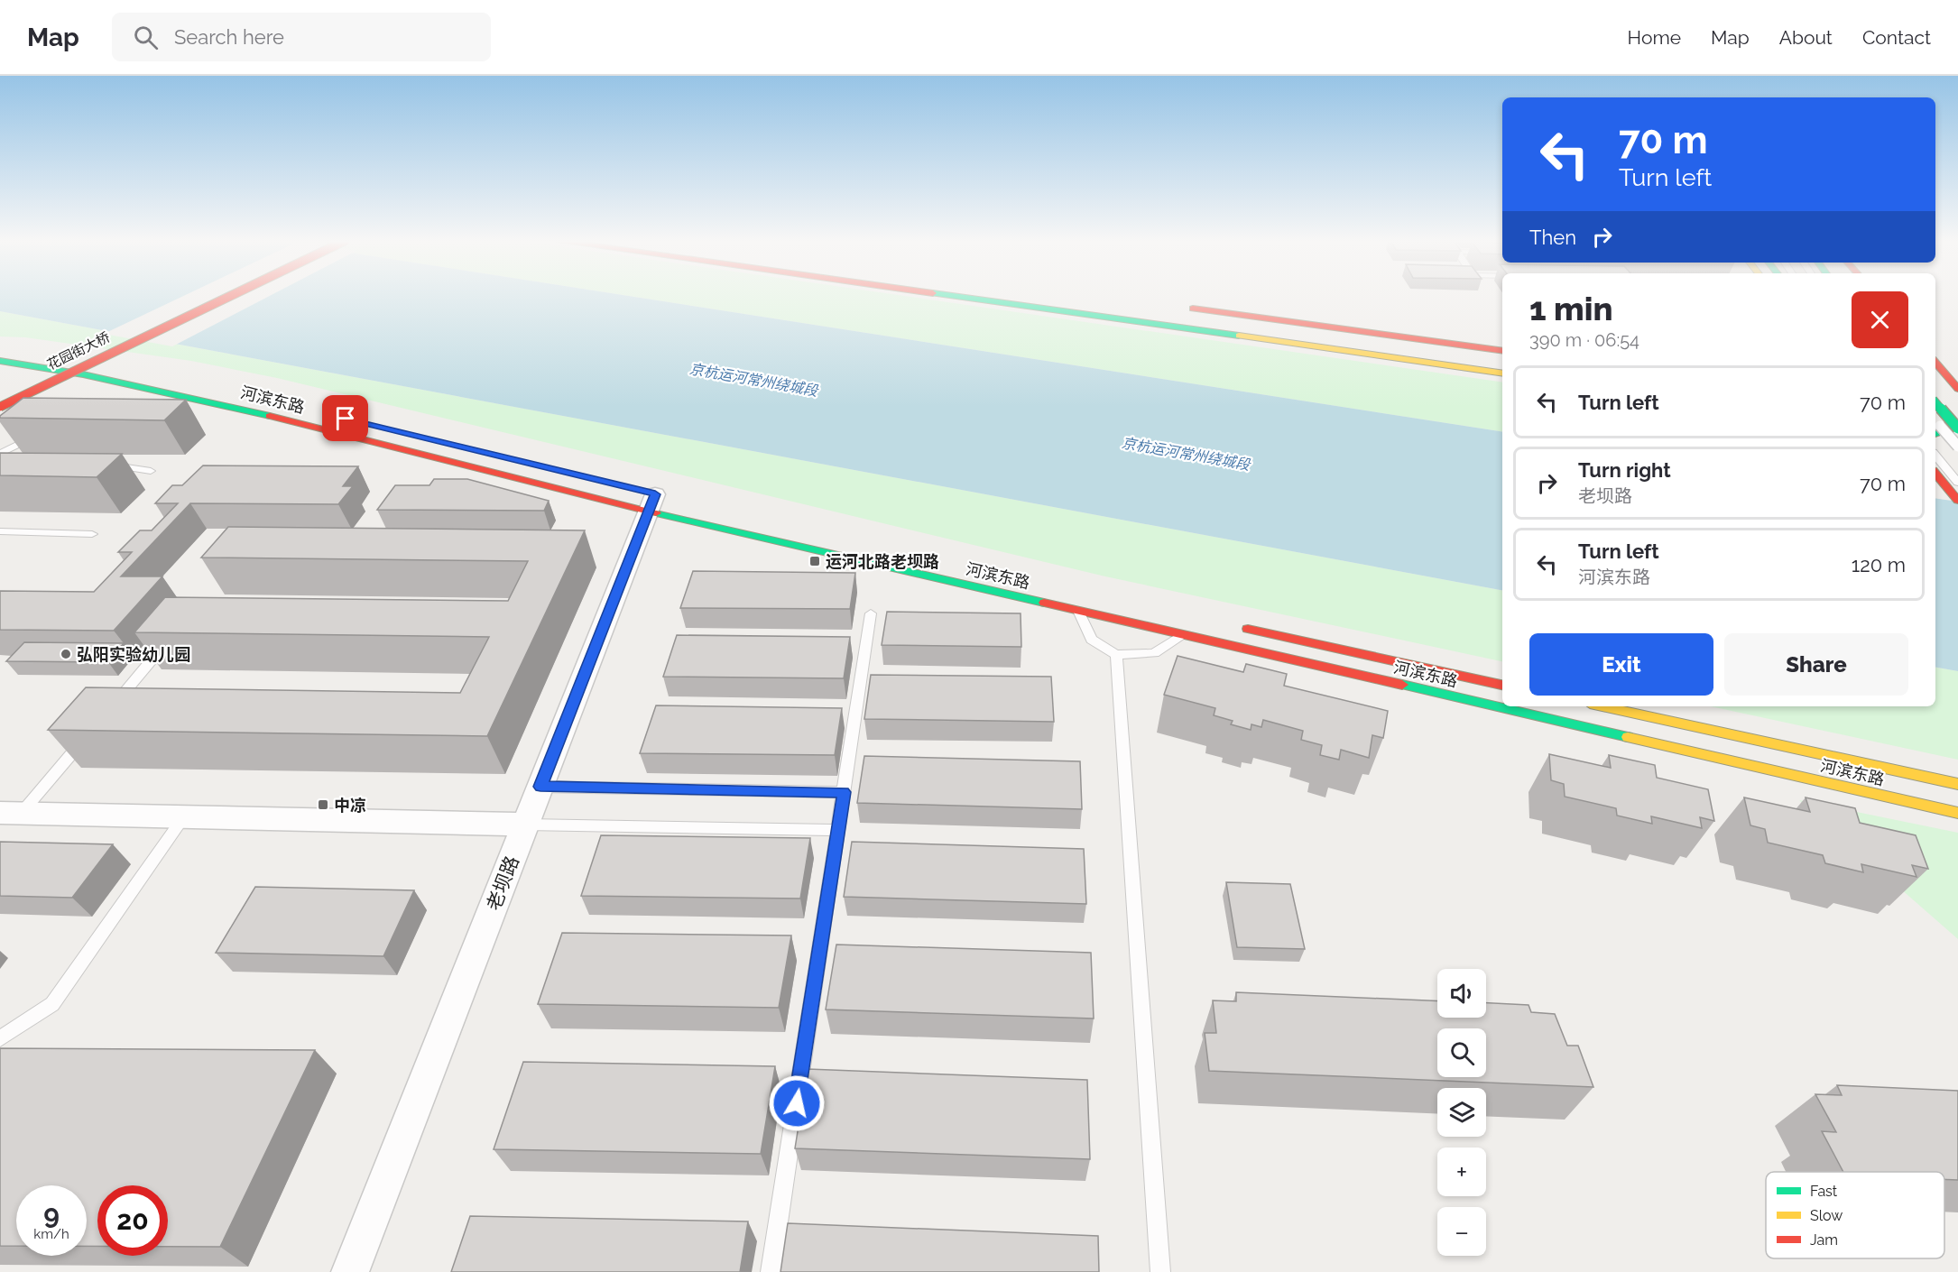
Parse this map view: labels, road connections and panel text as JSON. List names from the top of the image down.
{
  "streets": {
    "main road": ["花园街大桥", "河滨东路"],
    "street": ["老坝路"]
  },
  "crossings": [
    ["花园街大桥", "河滨东路"],
    ["河滨东路", "老坝路"]
  ],
  "water": ["京杭运河常州绕城段"],
  "places": {
    "transit": ["运河北路老坝路", "中凉"],
    "other": ["弘阳实验幼儿园"]
  },
  "legend": ["Fast", "Slow", "Jam"],
  "page": {
    "header": "Map",
    "search": "Search here",
    "nav": [
      "Home",
      "Map",
      "About",
      "Contact"
    ],
    "turn": ["70 m", "Turn left"],
    "then": "Then",
    "heading": ["1 min", "390 m · 06:54"],
    "list": [
      {
        "name": "Turn left",
        "value": "70 m"
      },
      {
        "name": "Turn right",
        "note": "老坝路",
        "value": "70 m"
      },
      {
        "name": "Turn left",
        "note": "河滨东路",
        "value": "120 m"
      }
    ],
    "buttons": ["Exit", "Share"],
    "map_buttons": ["+", "−"],
    "speed": "9 km/h",
    "limit": "20"
  }
}
